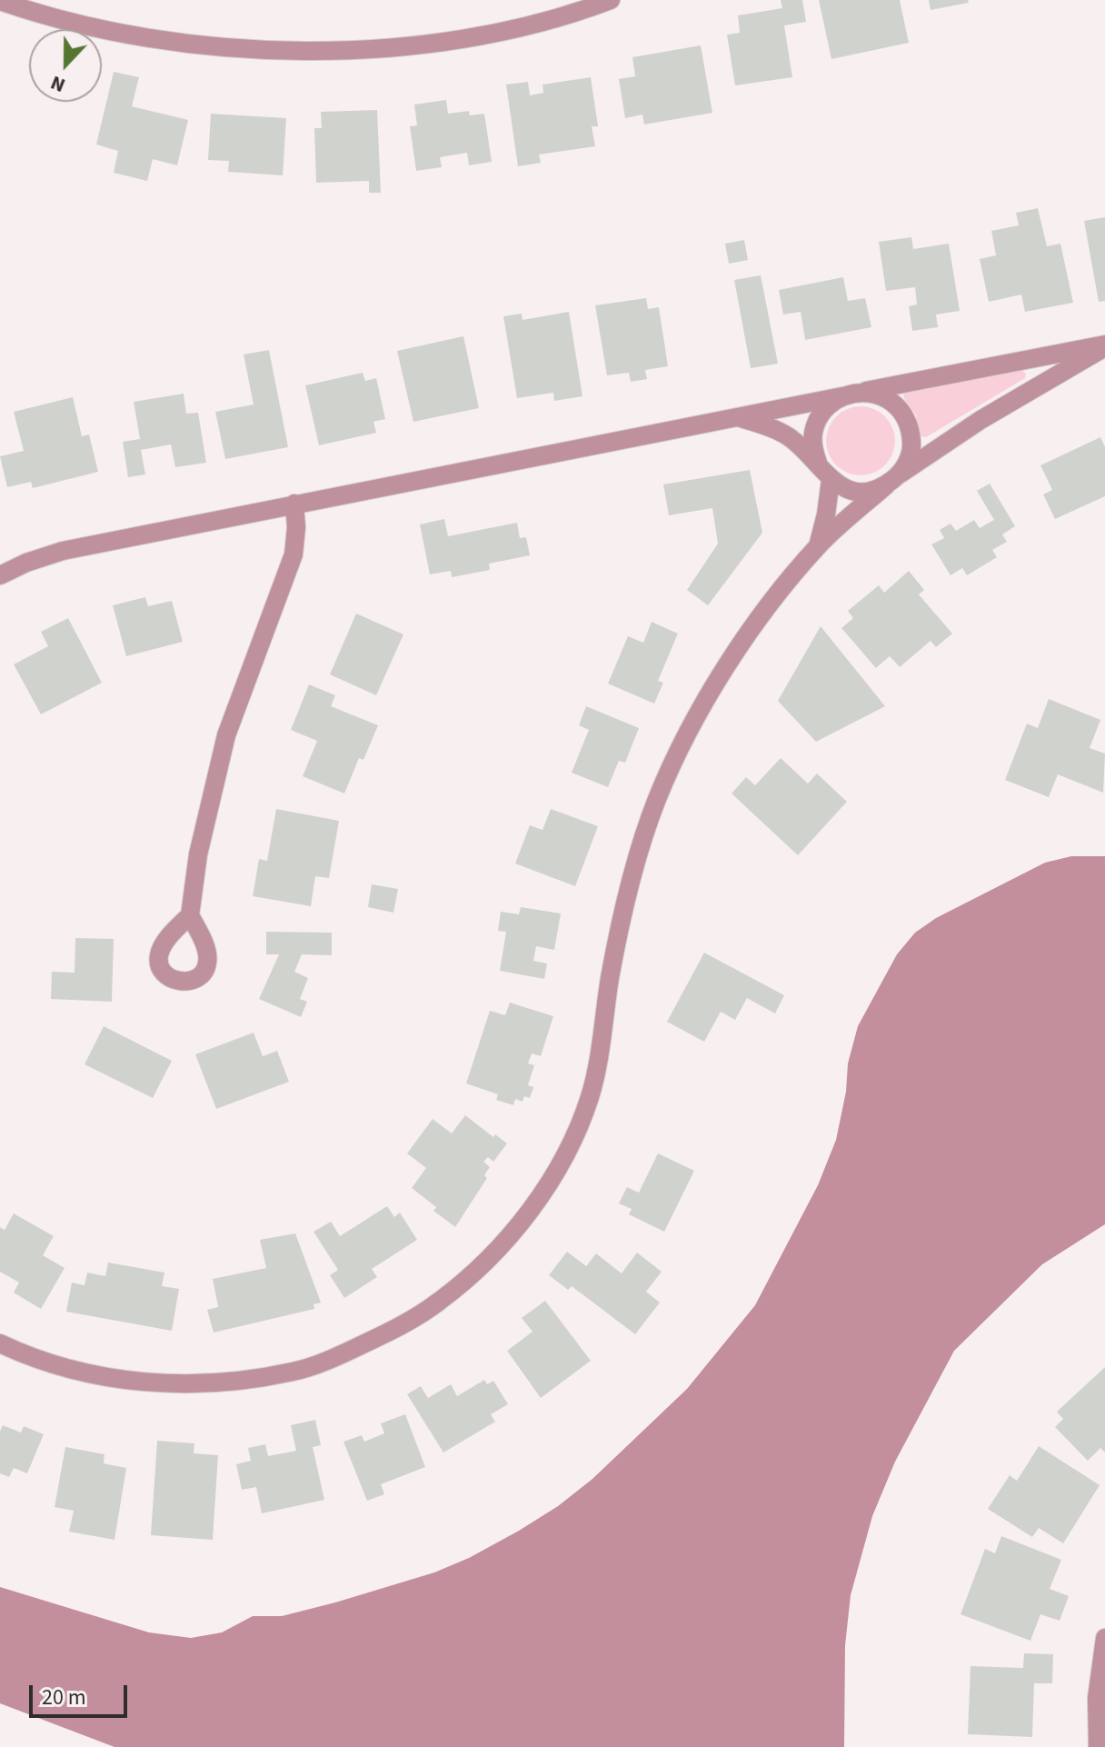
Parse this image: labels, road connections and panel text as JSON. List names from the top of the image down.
{
  "scale_bar": "20 m",
  "north": "bottom"
}
